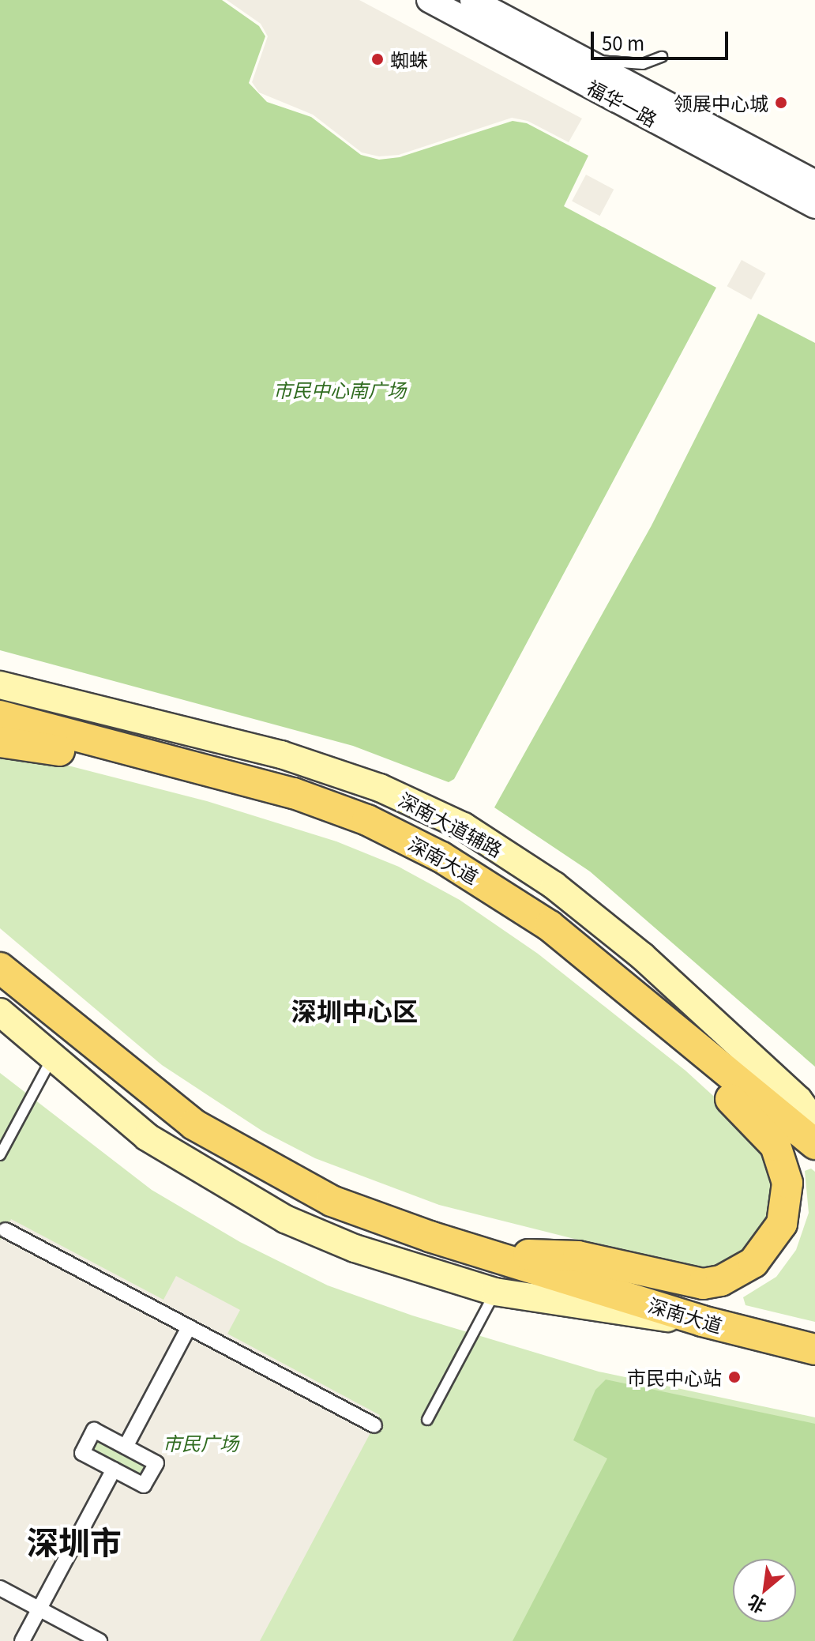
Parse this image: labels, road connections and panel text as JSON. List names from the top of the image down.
{
  "streets": {
    "main road": ["深南大道辅路", "深南大道"],
    "street": ["福华一路"]
  },
  "districts": ["深圳中心区", "深圳市"],
  "parks": ["市民中心南广场", "市民广场"],
  "places": ["蜘蛛", "领展中心城", "市民中心站"],
  "scale_bar": "50 m",
  "north": "bottom left"
}
